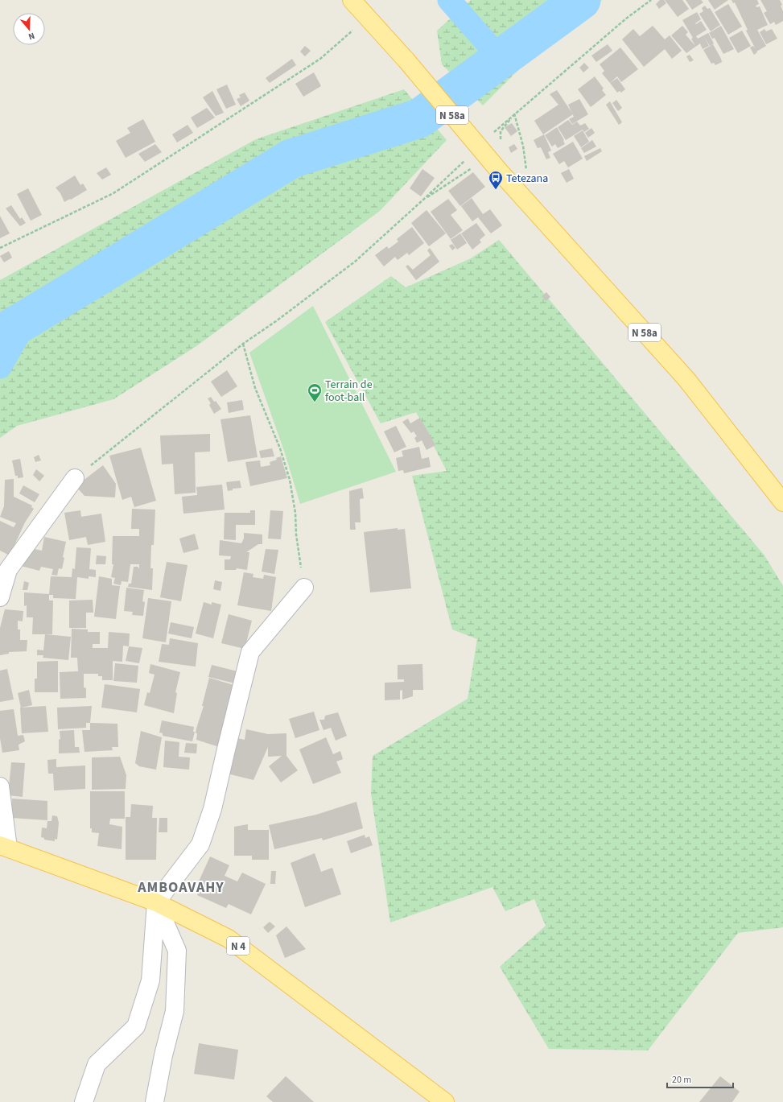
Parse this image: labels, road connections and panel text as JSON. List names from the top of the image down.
{
  "streets": {
    "main road": ["N 58a", "N 4"]
  },
  "districts": ["AMBOAVAHY"],
  "places": {
    "bus stop": ["Tetezana"],
    "sports": ["Terrain de foot-ball"]
  },
  "scale_bar": "20 m",
  "north": "bottom"
}
